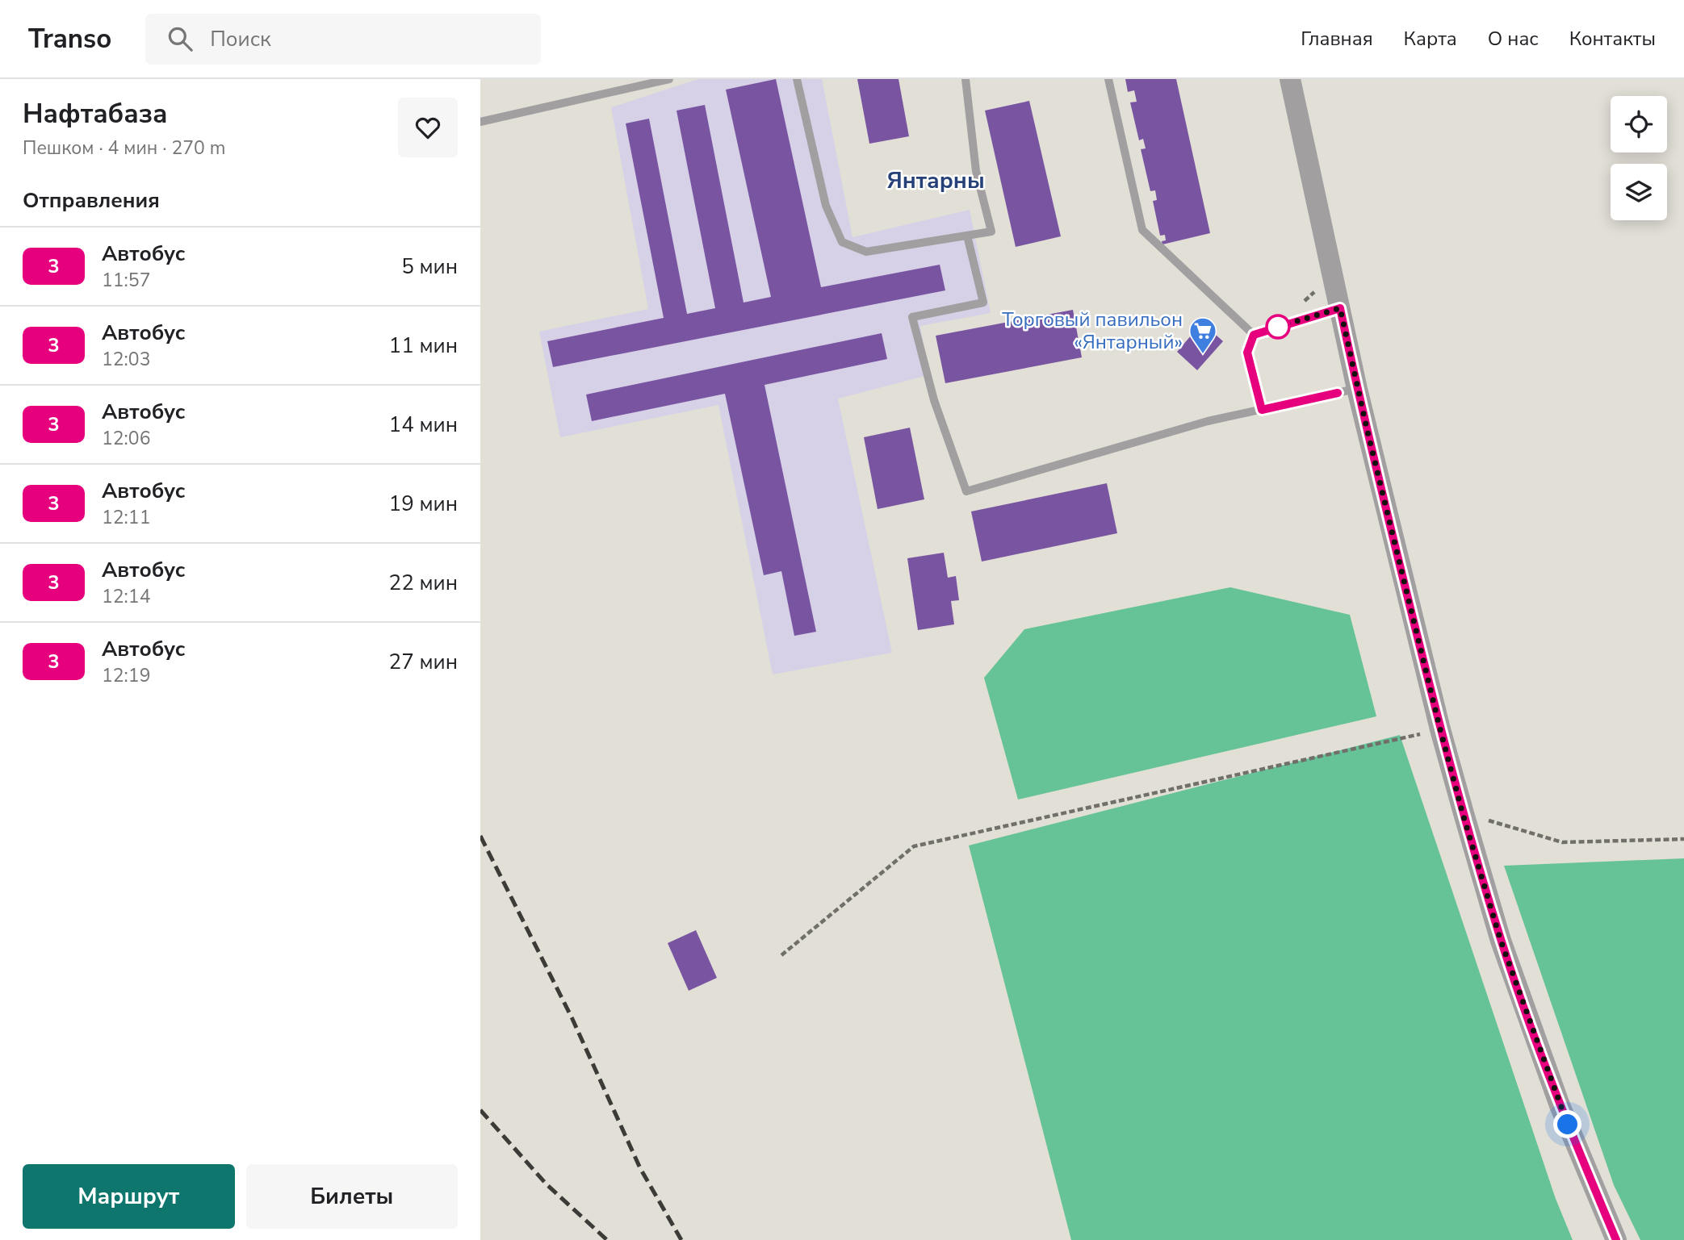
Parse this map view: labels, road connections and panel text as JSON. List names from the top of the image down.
{
  "districts": ["Янтарны"],
  "places": {
    "supermarket": ["Торговый павильон «Янтарный»"]
  },
  "lines": ["bus line 3"],
  "page": {
    "header": "Transo",
    "search": "Поиск",
    "nav": [
      "Главная",
      "Карта",
      "О нас",
      "Контакты"
    ],
    "heading": [
      ["Нафтабаза", "Пешком · 4 мин · 270 m"],
      "Отправления"
    ],
    "list": [
      {
        "mark": "3",
        "name": "Автобус",
        "note": "11:57",
        "value": "5 мин"
      },
      {
        "mark": "3",
        "name": "Автобус",
        "note": "12:03",
        "value": "11 мин"
      },
      {
        "mark": "3",
        "name": "Автобус",
        "note": "12:06",
        "value": "14 мин"
      },
      {
        "mark": "3",
        "name": "Автобус",
        "note": "12:11",
        "value": "19 мин"
      },
      {
        "mark": "3",
        "name": "Автобус",
        "note": "12:14",
        "value": "22 мин"
      },
      {
        "mark": "3",
        "name": "Автобус",
        "note": "12:19",
        "value": "27 мин"
      }
    ],
    "buttons": ["Маршрут", "Билеты"]
  }
}
